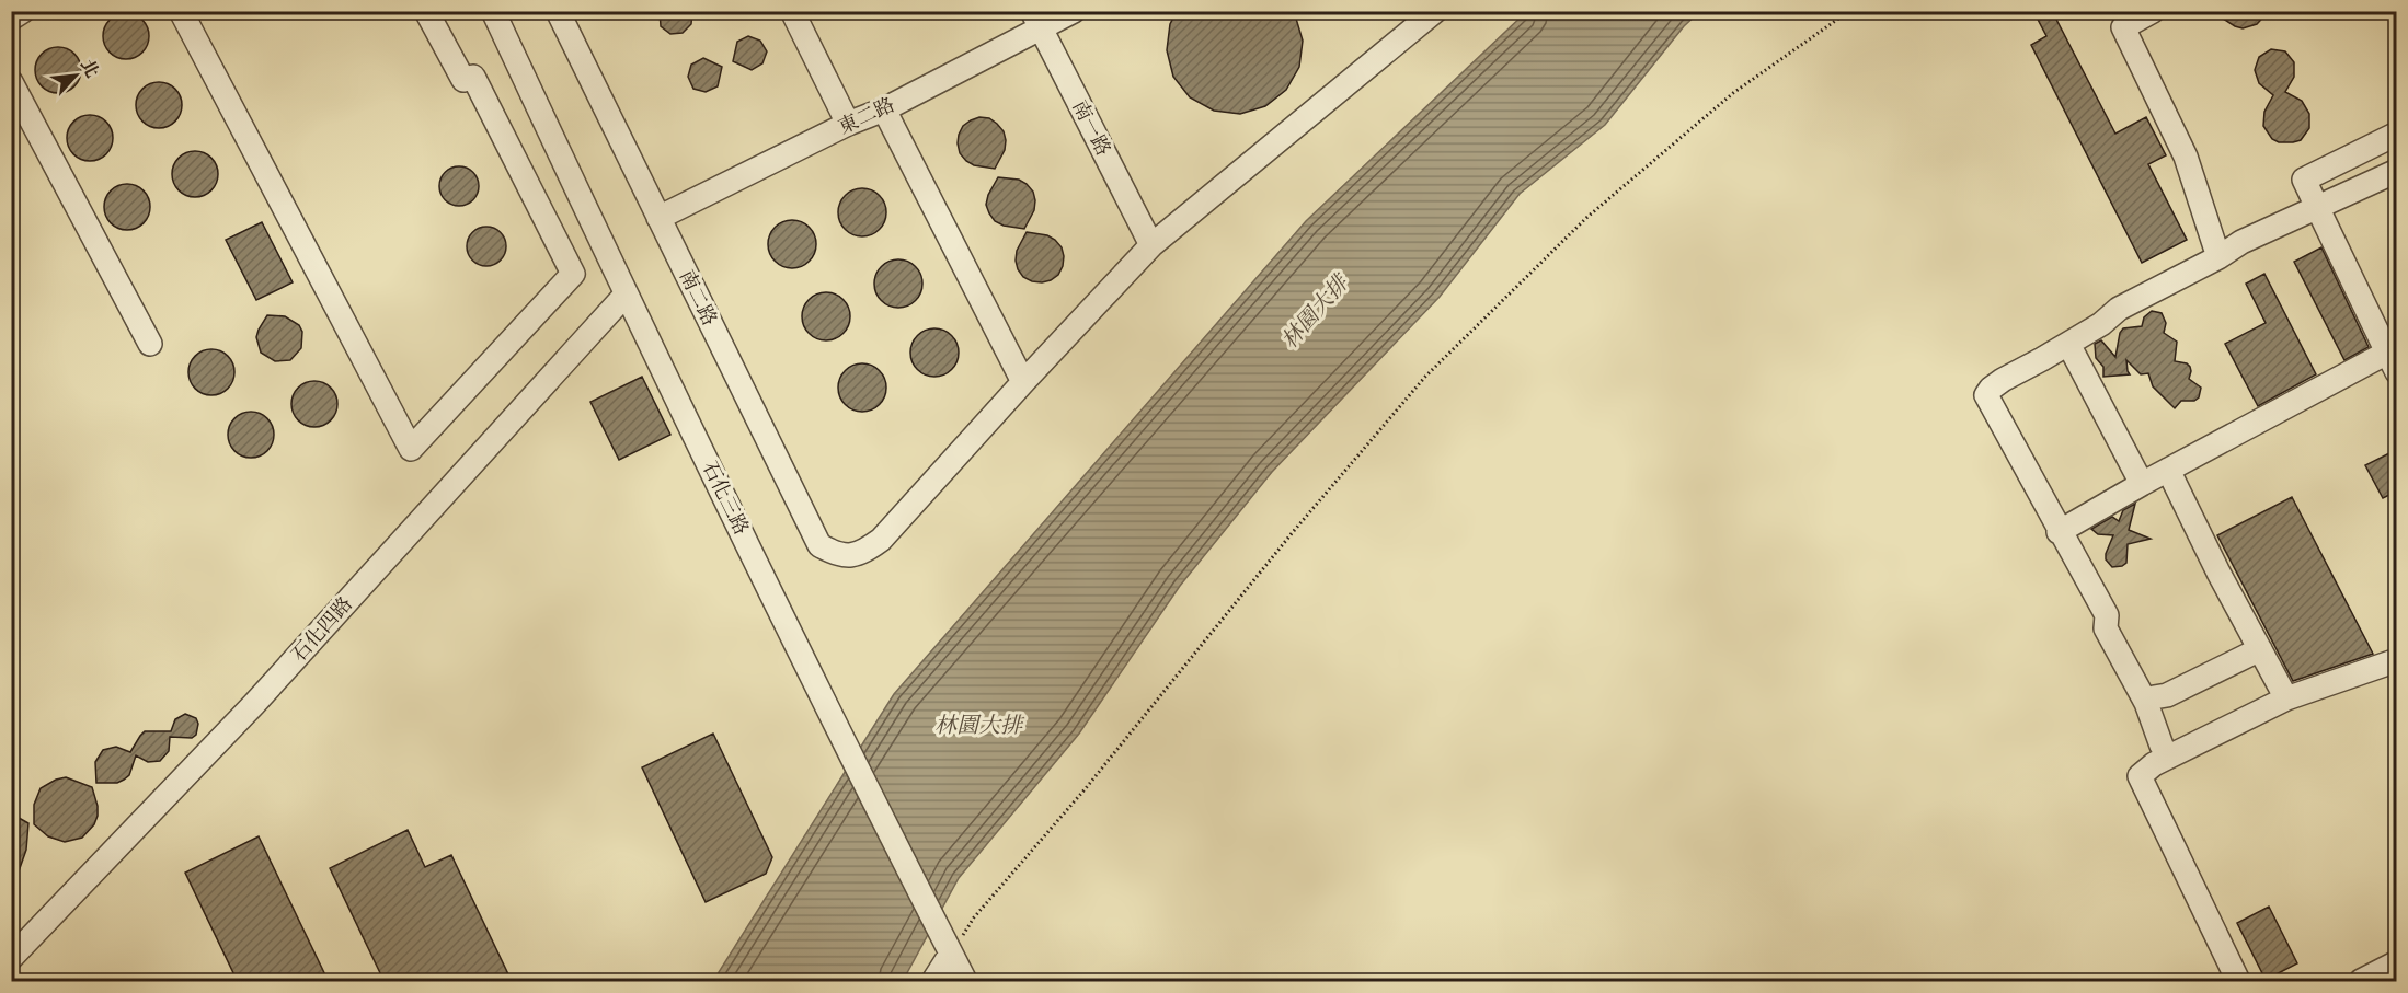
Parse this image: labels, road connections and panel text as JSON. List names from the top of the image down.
{
  "streets": {
    "street": [
      "東二路",
      "南一路",
      "南二路",
      "石化三路",
      "石化四路"
    ]
  },
  "crossings": [
    ["東二路", "南一路"],
    ["東二路", "南二路"],
    ["石化三路", "石化四路"]
  ],
  "water": ["林園大排"],
  "north": "top right"
}
